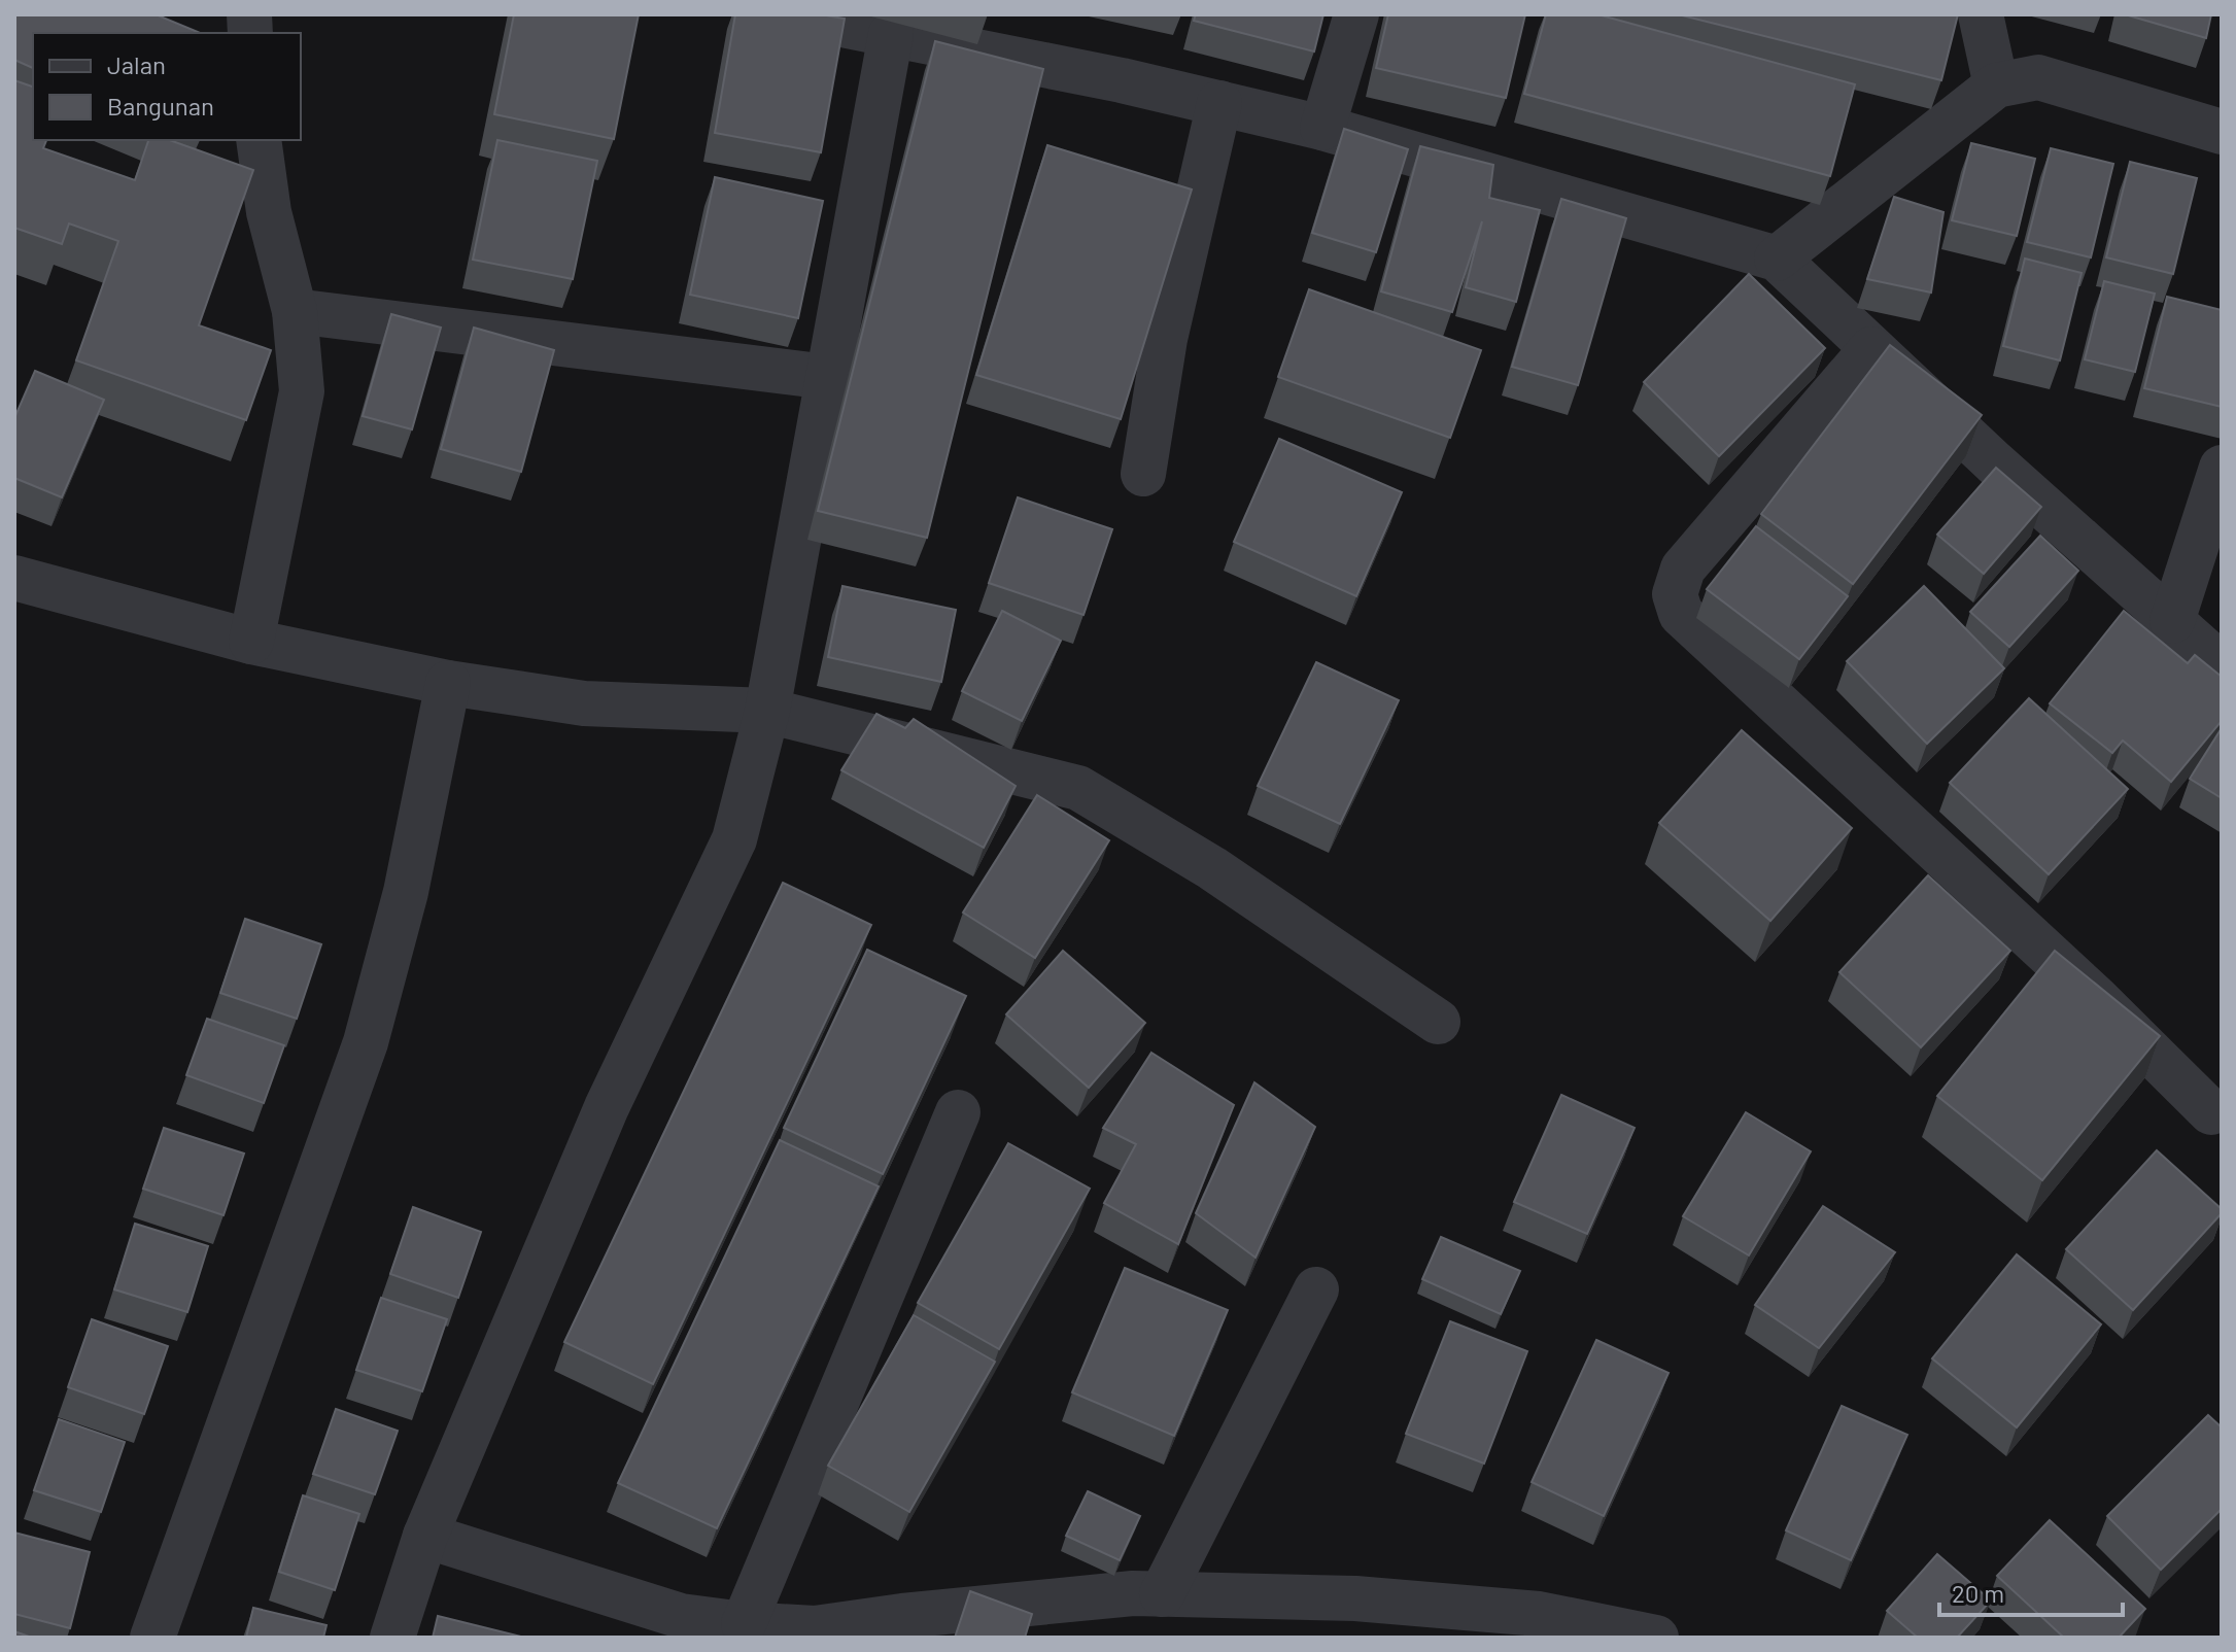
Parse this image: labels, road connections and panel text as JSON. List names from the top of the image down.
{
  "legend": ["Jalan", "Bangunan"],
  "scale_bar": "20 m"
}
